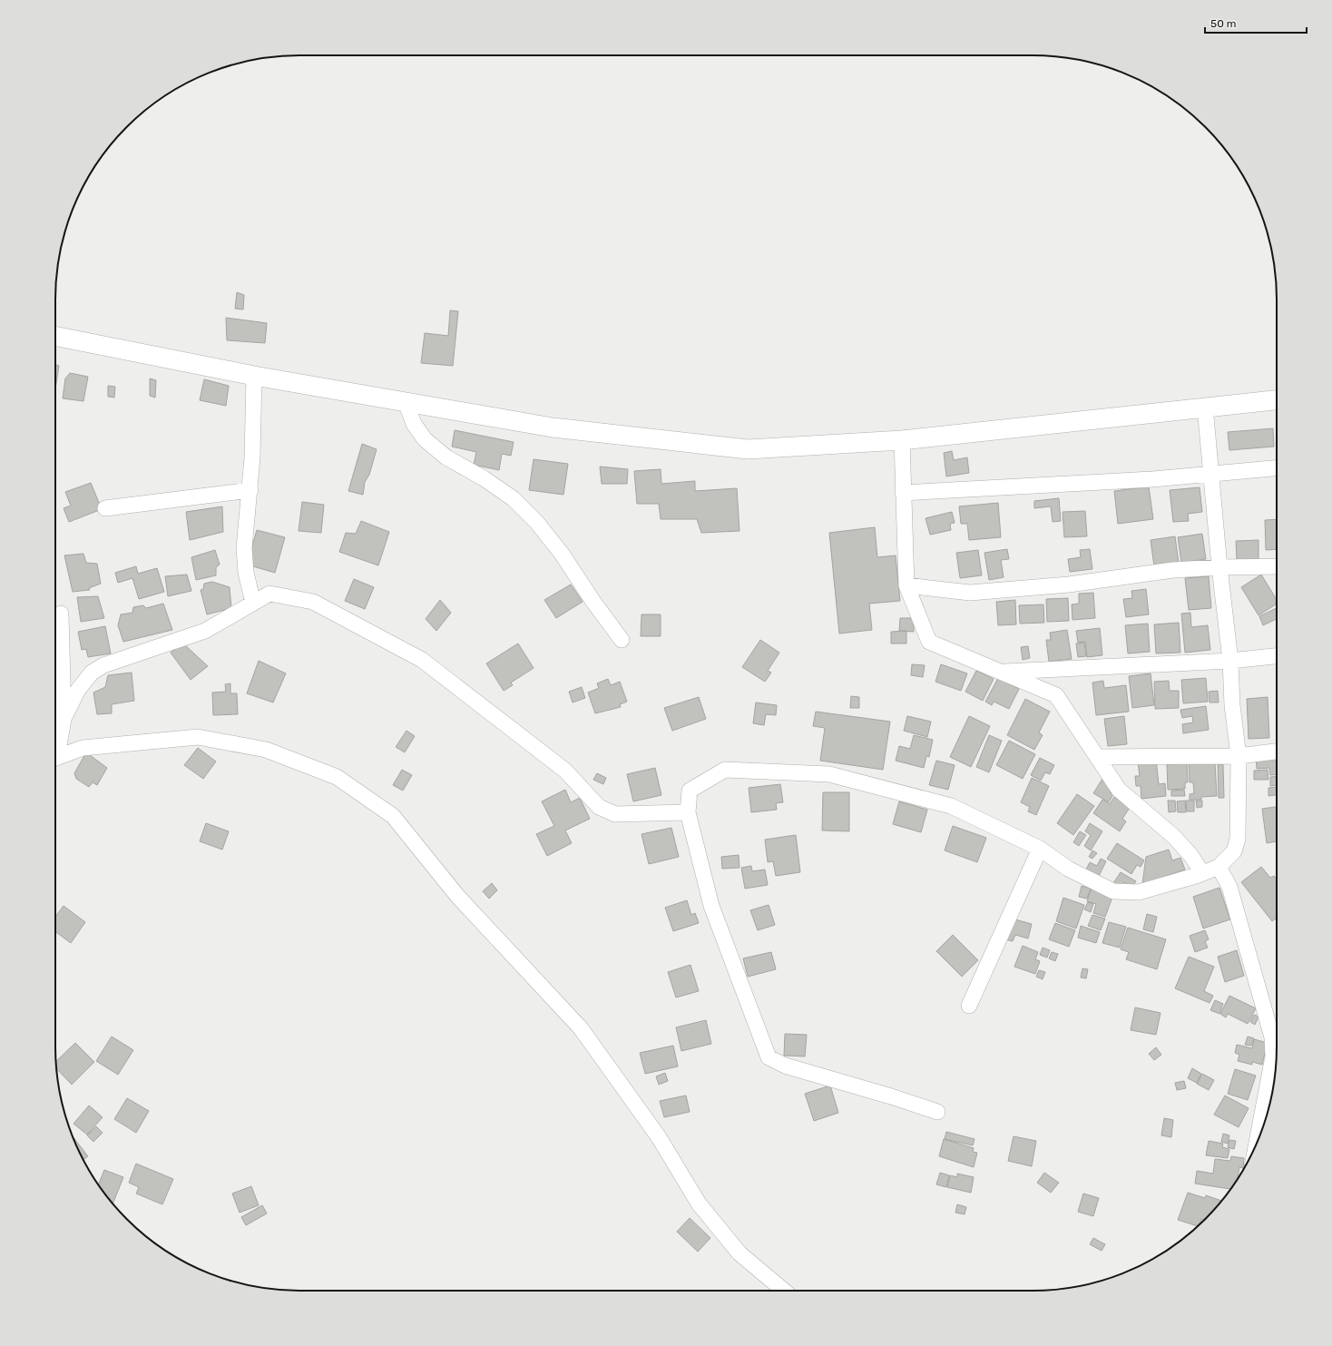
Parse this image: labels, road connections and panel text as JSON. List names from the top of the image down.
{
  "scale_bar": "50 m"
}
